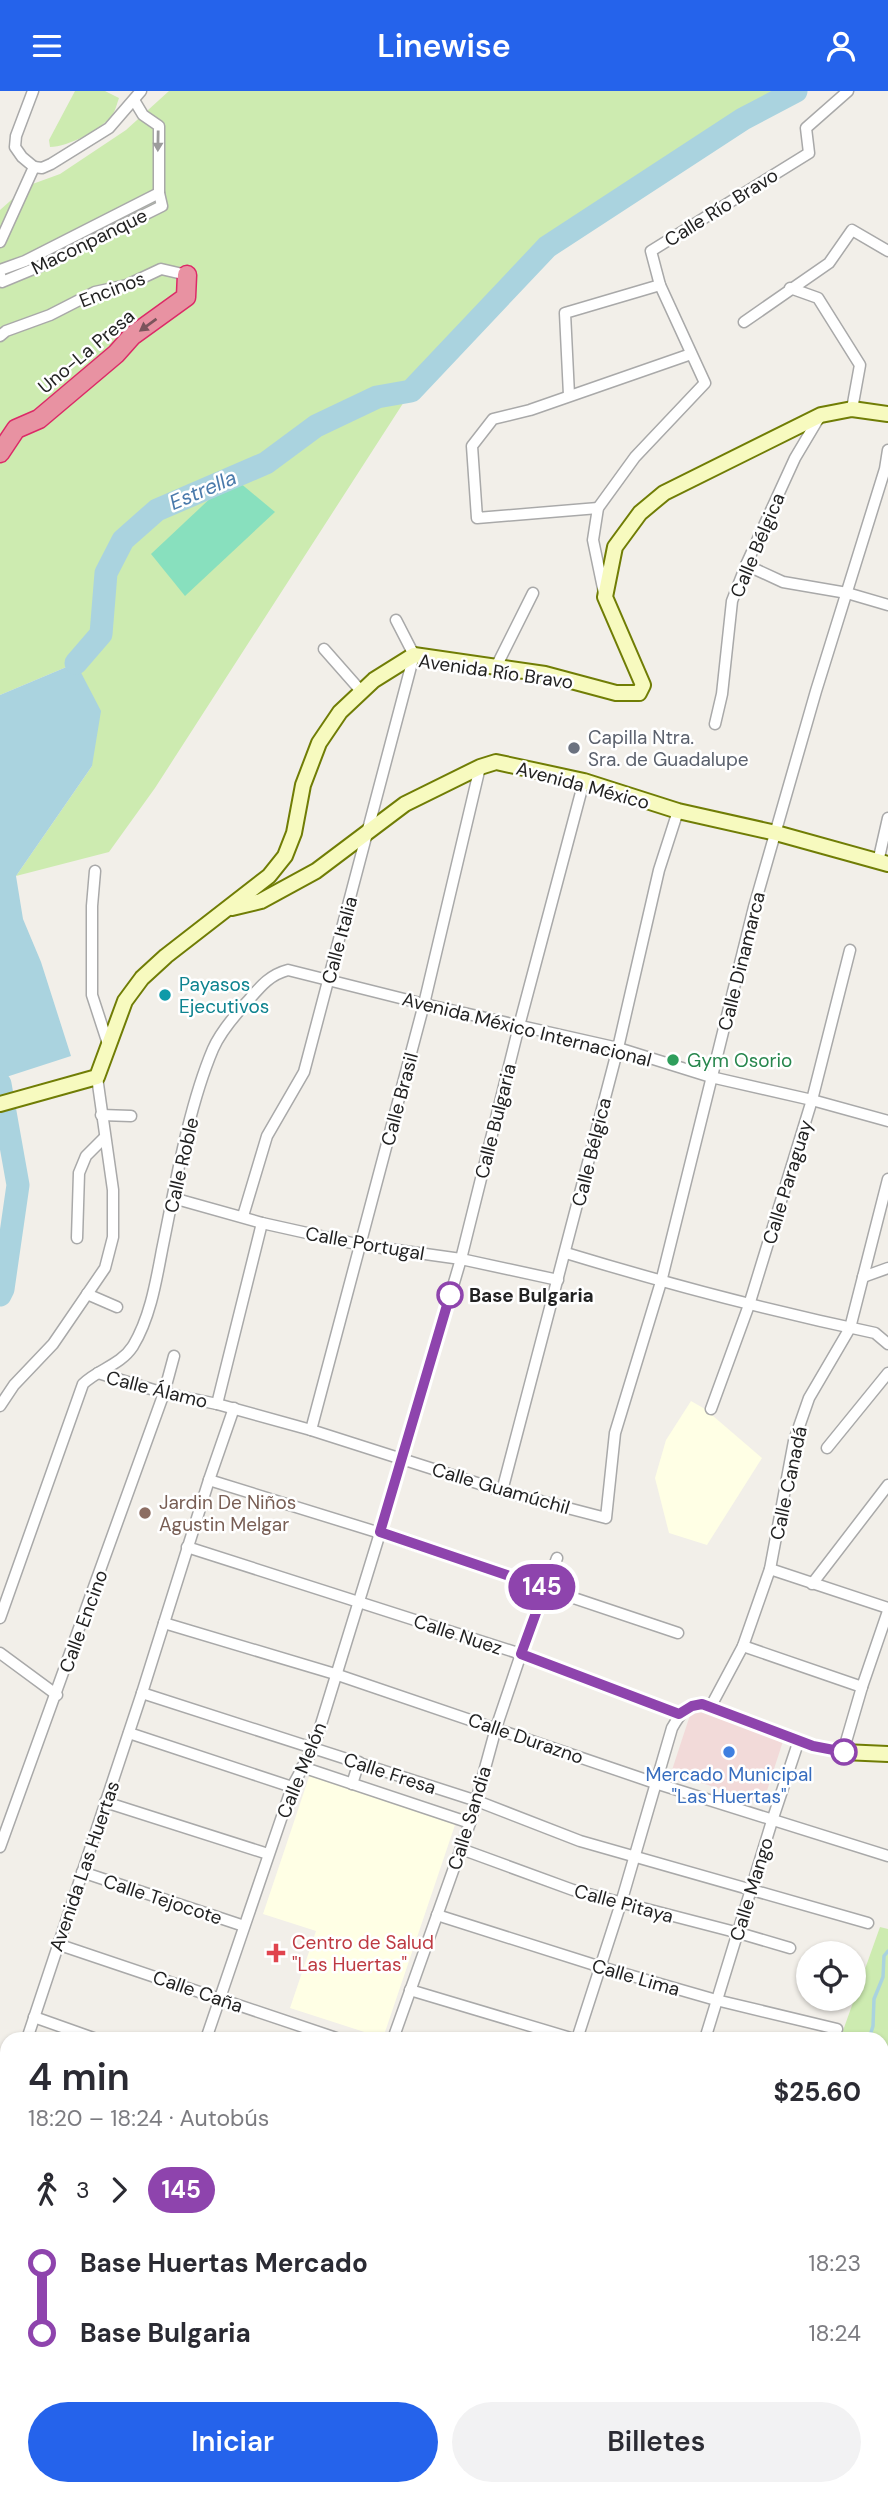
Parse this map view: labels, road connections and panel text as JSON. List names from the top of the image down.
{
  "streets": {
    "highway": ["Uno-La Presa"],
    "street": [
      "Calle Río Bravo",
      "Maconpanque",
      "Encinos",
      "Calle Bélgica",
      "Avenida Río Bravo",
      "Avenida México",
      "Calle Italia",
      "Calle Dinamarca",
      "Avenida México Internacional",
      "Calle Brasil",
      "Calle Bulgaria",
      "Calle Roble",
      "Calle Paraguay",
      "Calle Portugal",
      "Calle Álamo",
      "Calle Canadá",
      "Calle Guamúchil",
      "Calle Encino",
      "Calle Nuez",
      "Calle Durazno",
      "Calle Melón",
      "Calle Fresa",
      "Calle Sandia",
      "Avenida Las Huertas",
      "Calle Mango",
      "Calle Tejocote",
      "Calle Pitaya",
      "Calle Lima",
      "Calle Caña"
    ]
  },
  "crossings": [
    ["Encinos", "Uno-La Presa"],
    ["Calle Bélgica", "Avenida México"],
    ["Calle Bélgica", "Avenida México Internacional"],
    ["Calle Bélgica", "Calle Portugal"],
    ["Calle Bélgica", "Calle Guamúchil"],
    ["Avenida Río Bravo", "Avenida México"],
    ["Avenida Río Bravo", "Calle Italia"],
    ["Avenida México", "Calle Italia"],
    ["Avenida México", "Calle Dinamarca"],
    ["Avenida México", "Calle Brasil"],
    ["Avenida México", "Calle Bulgaria"],
    ["Calle Italia", "Avenida México Internacional"],
    ["Calle Italia", "Calle Portugal"],
    ["Calle Dinamarca", "Avenida México Internacional"],
    ["Calle Dinamarca", "Calle Guamúchil"],
    ["Avenida México Internacional", "Calle Brasil"],
    ["Avenida México Internacional", "Calle Bulgaria"],
    ["Avenida México Internacional", "Calle Roble"],
    ["Avenida México Internacional", "Calle Paraguay"],
    ["Calle Brasil", "Calle Portugal"],
    ["Calle Brasil", "Calle Guamúchil"],
    ["Calle Bulgaria", "Calle Portugal"],
    ["Calle Bulgaria", "Calle Guamúchil"],
    ["Calle Bulgaria", "Calle Melón"],
    ["Calle Roble", "Calle Portugal"],
    ["Calle Roble", "Calle Álamo"],
    ["Calle Álamo", "Calle Guamúchil"],
    ["Calle Álamo", "Calle Encino"],
    ["Calle Álamo", "Avenida Las Huertas"],
    ["Calle Guamúchil", "Calle Melón"],
    ["Calle Guamúchil", "Avenida Las Huertas"],
    ["Calle Nuez", "Calle Melón"],
    ["Calle Nuez", "Calle Sandia"],
    ["Calle Nuez", "Avenida Las Huertas"],
    ["Calle Durazno", "Calle Melón"],
    ["Calle Durazno", "Calle Sandia"],
    ["Calle Durazno", "Avenida Las Huertas"],
    ["Calle Durazno", "Calle Mango"],
    ["Calle Melón", "Calle Fresa"],
    ["Calle Melón", "Calle Tejocote"],
    ["Calle Melón", "Calle Caña"],
    ["Calle Fresa", "Calle Sandia"],
    ["Calle Fresa", "Avenida Las Huertas"],
    ["Calle Fresa", "Calle Mango"],
    ["Calle Sandia", "Calle Pitaya"],
    ["Calle Sandia", "Calle Lima"],
    ["Avenida Las Huertas", "Calle Tejocote"],
    ["Avenida Las Huertas", "Calle Caña"],
    ["Calle Mango", "Calle Pitaya"],
    ["Calle Mango", "Calle Lima"]
  ],
  "one_way": ["Uno-La Presa"],
  "water": ["Estrella"],
  "places": {
    "other": [
      "Capilla Ntra. Sra. de Guadalupe",
      "Payasos Ejecutivos",
      "Gym Osorio",
      "Base Bulgaria",
      "Jardin De Niños Agustin Melgar",
      "Mercado Municipal \"Las Huertas\""
    ],
    "health": ["Centro de Salud \"Las Huertas\""]
  },
  "lines": ["bus line 145"],
  "page": {
    "header": "Linewise",
    "on_map": "145",
    "heading": ["4 min", "18:20 – 18:24 · Autobús", "$25.60"],
    "legs": ["3", "145"],
    "list": [
      {
        "name": "Base Huertas Mercado",
        "value": "18:23"
      },
      {
        "name": "Base Bulgaria",
        "value": "18:24"
      }
    ],
    "buttons": ["Iniciar", "Billetes"]
  }
}
